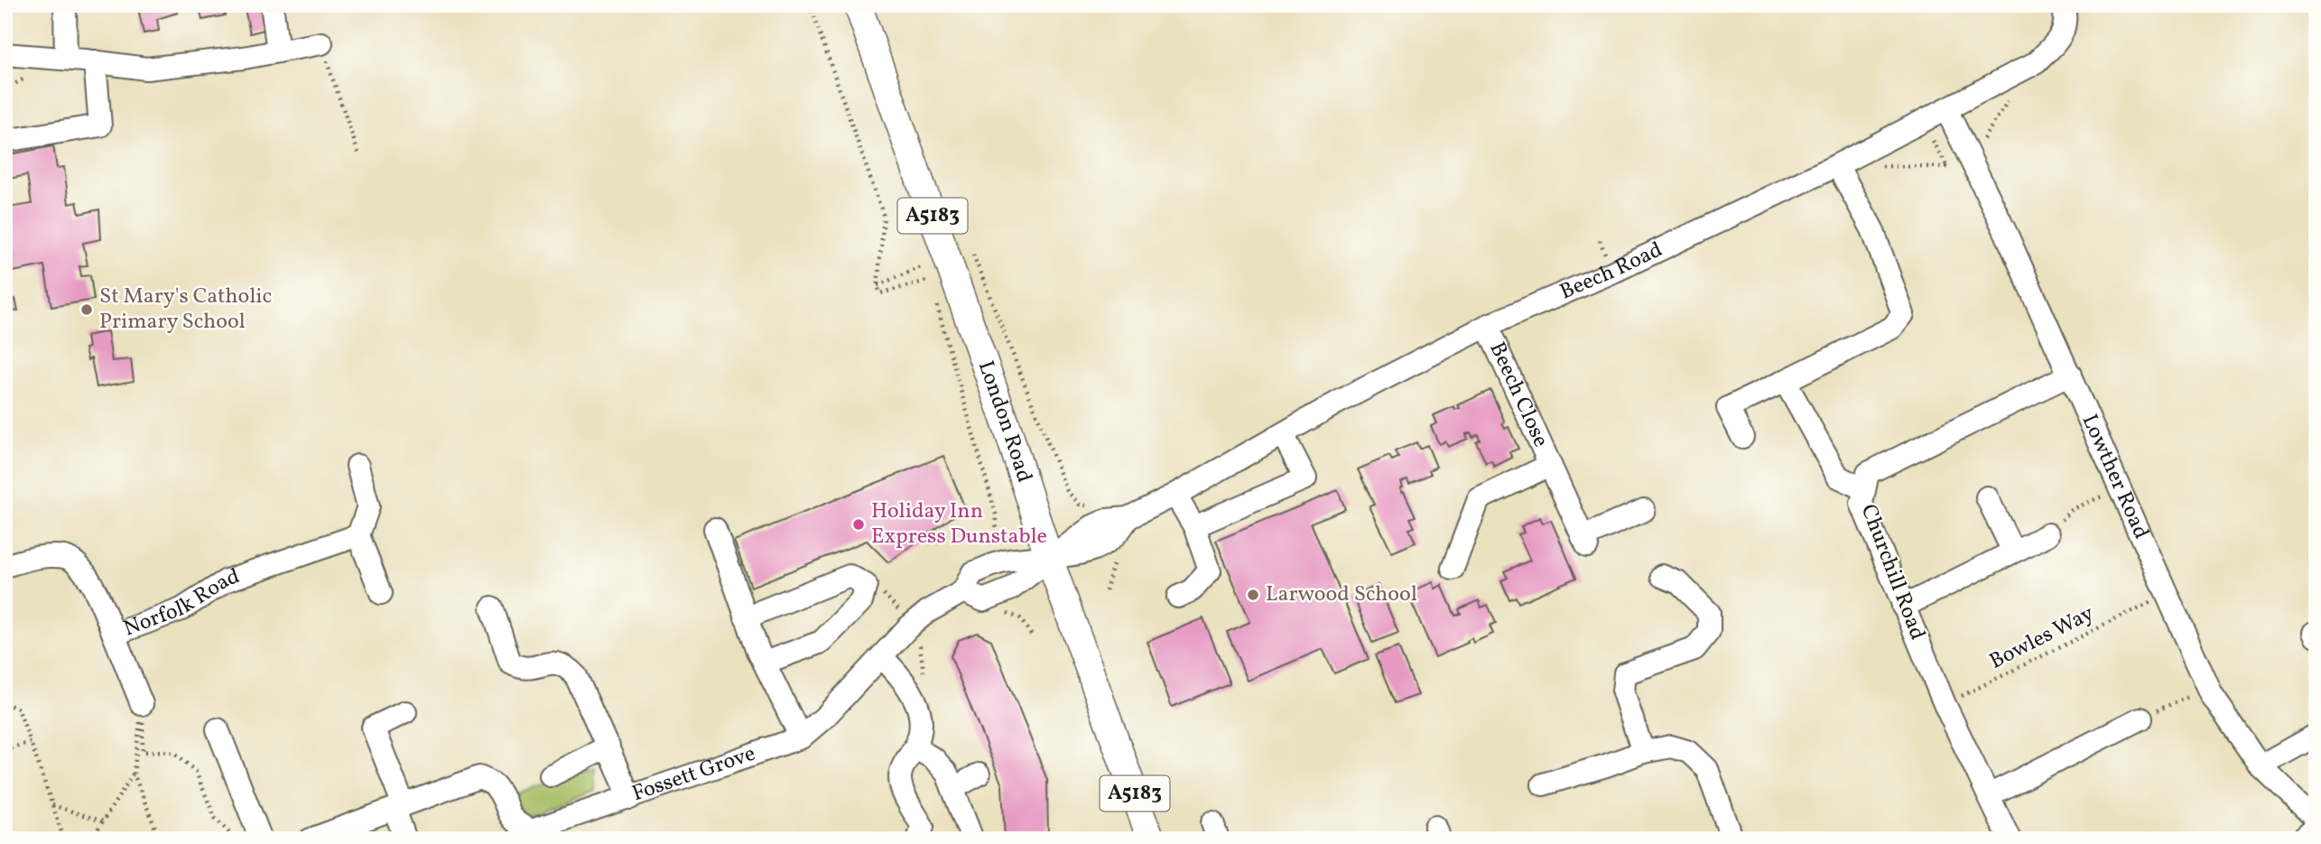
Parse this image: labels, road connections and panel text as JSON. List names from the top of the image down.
{
  "streets": {
    "main road": ["A5183", "London Road"],
    "street": [
      "Beech Road",
      "Beech Close",
      "Lowther Road",
      "Churchill Road",
      "Norfolk Road",
      "Fossett Grove"
    ],
    "path": ["Bowles Way"]
  },
  "crossings": [
    ["Beech Road", "Beech Close"],
    ["Beech Road", "London Road"],
    ["Beech Road", "Lowther Road"],
    ["Beech Road", "Fossett Grove"],
    ["London Road", "Fossett Grove"],
    ["Lowther Road", "Churchill Road"],
    ["Churchill Road", "Bowles Way"]
  ],
  "places": ["St Mary's Catholic Primary School", "Holiday Inn Express Dunstable", "Larwood School"]
}
